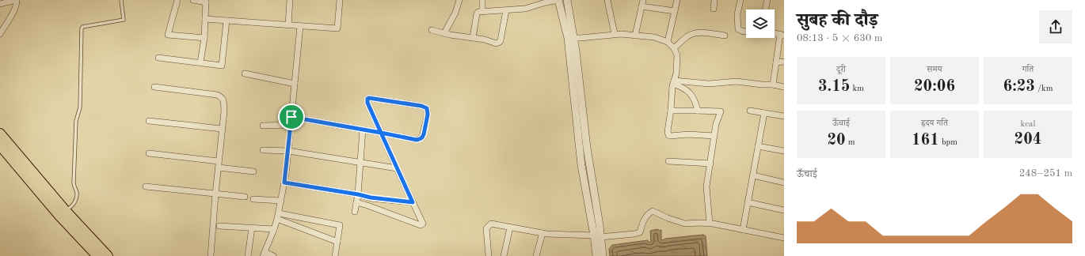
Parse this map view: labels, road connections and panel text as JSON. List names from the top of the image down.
{
  "page": {
    "heading": ["सुबह की दौड़", "08:13 · 5 × 630 m"],
    "stats": [
      ["दूरी", "3.15 km"],
      ["समय", "20:06"],
      ["गति", "6:23 /km"],
      ["ऊँचाई", "20 m"],
      ["हृदय गति", "161 bpm"],
      ["kcal", "204"]
    ],
    "chart": ["ऊँचाई", "248–251 m"]
  }
}
